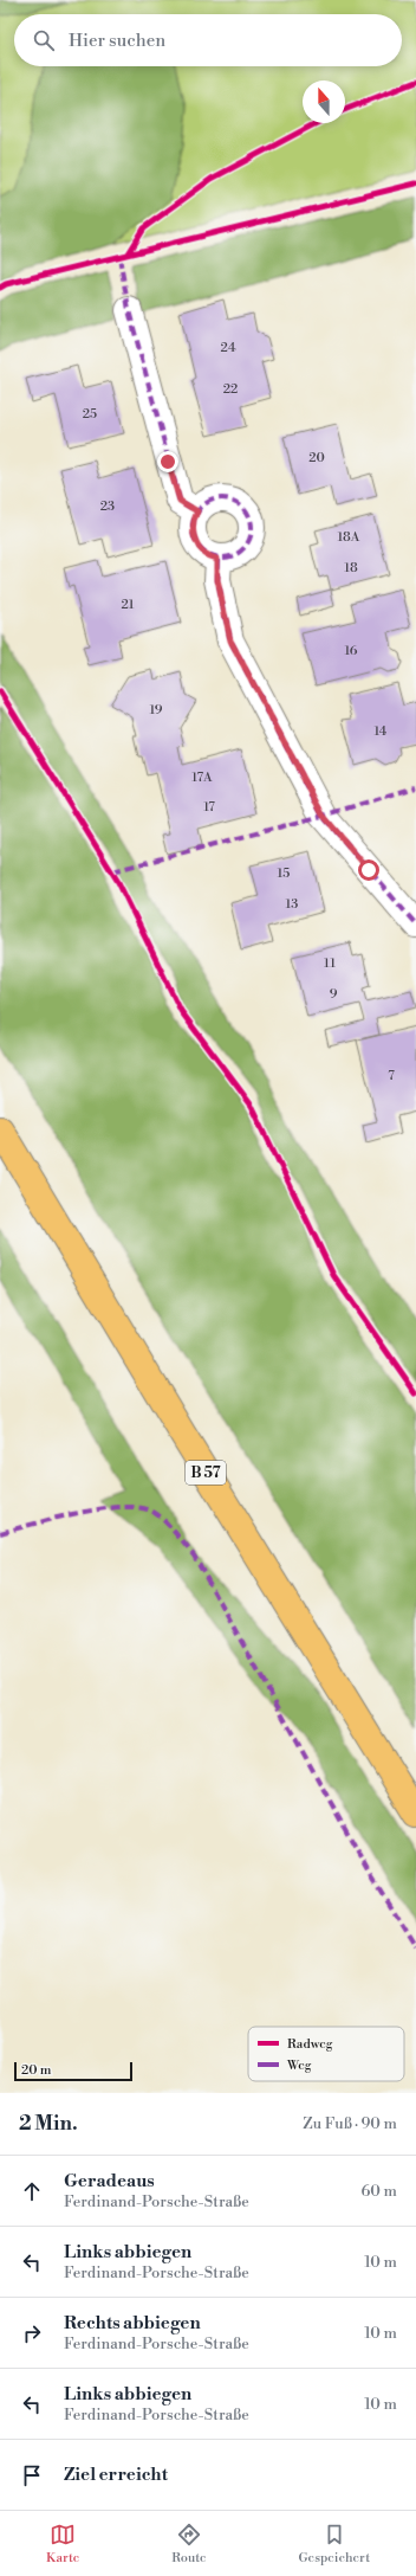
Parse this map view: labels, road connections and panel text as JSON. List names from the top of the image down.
{
  "streets": {
    "main road": ["B 57"]
  },
  "house_numbers": [
    "24",
    "22",
    "25",
    "20",
    "23",
    "18A",
    "18",
    "21",
    "16",
    "19",
    "14",
    "17A",
    "17",
    "15",
    "13",
    "11",
    "9",
    "7"
  ],
  "legend": ["Radweg", "Weg"],
  "scale_bar": "20 m",
  "north": "top",
  "page": {
    "search": "Hier suchen",
    "scale": "20 m",
    "heading": ["2 Min.", "Zu Fuß · 90 m"],
    "list": [
      ["Geradeaus", "Ferdinand-Porsche-Straße", "60 m"],
      ["Links abbiegen", "Ferdinand-Porsche-Straße", "10 m"],
      ["Rechts abbiegen", "Ferdinand-Porsche-Straße", "10 m"],
      ["Links abbiegen", "Ferdinand-Porsche-Straße", "10 m"],
      "Ziel erreicht"
    ],
    "nav": ["Karte", "Route", "Gespeichert"]
  }
}
